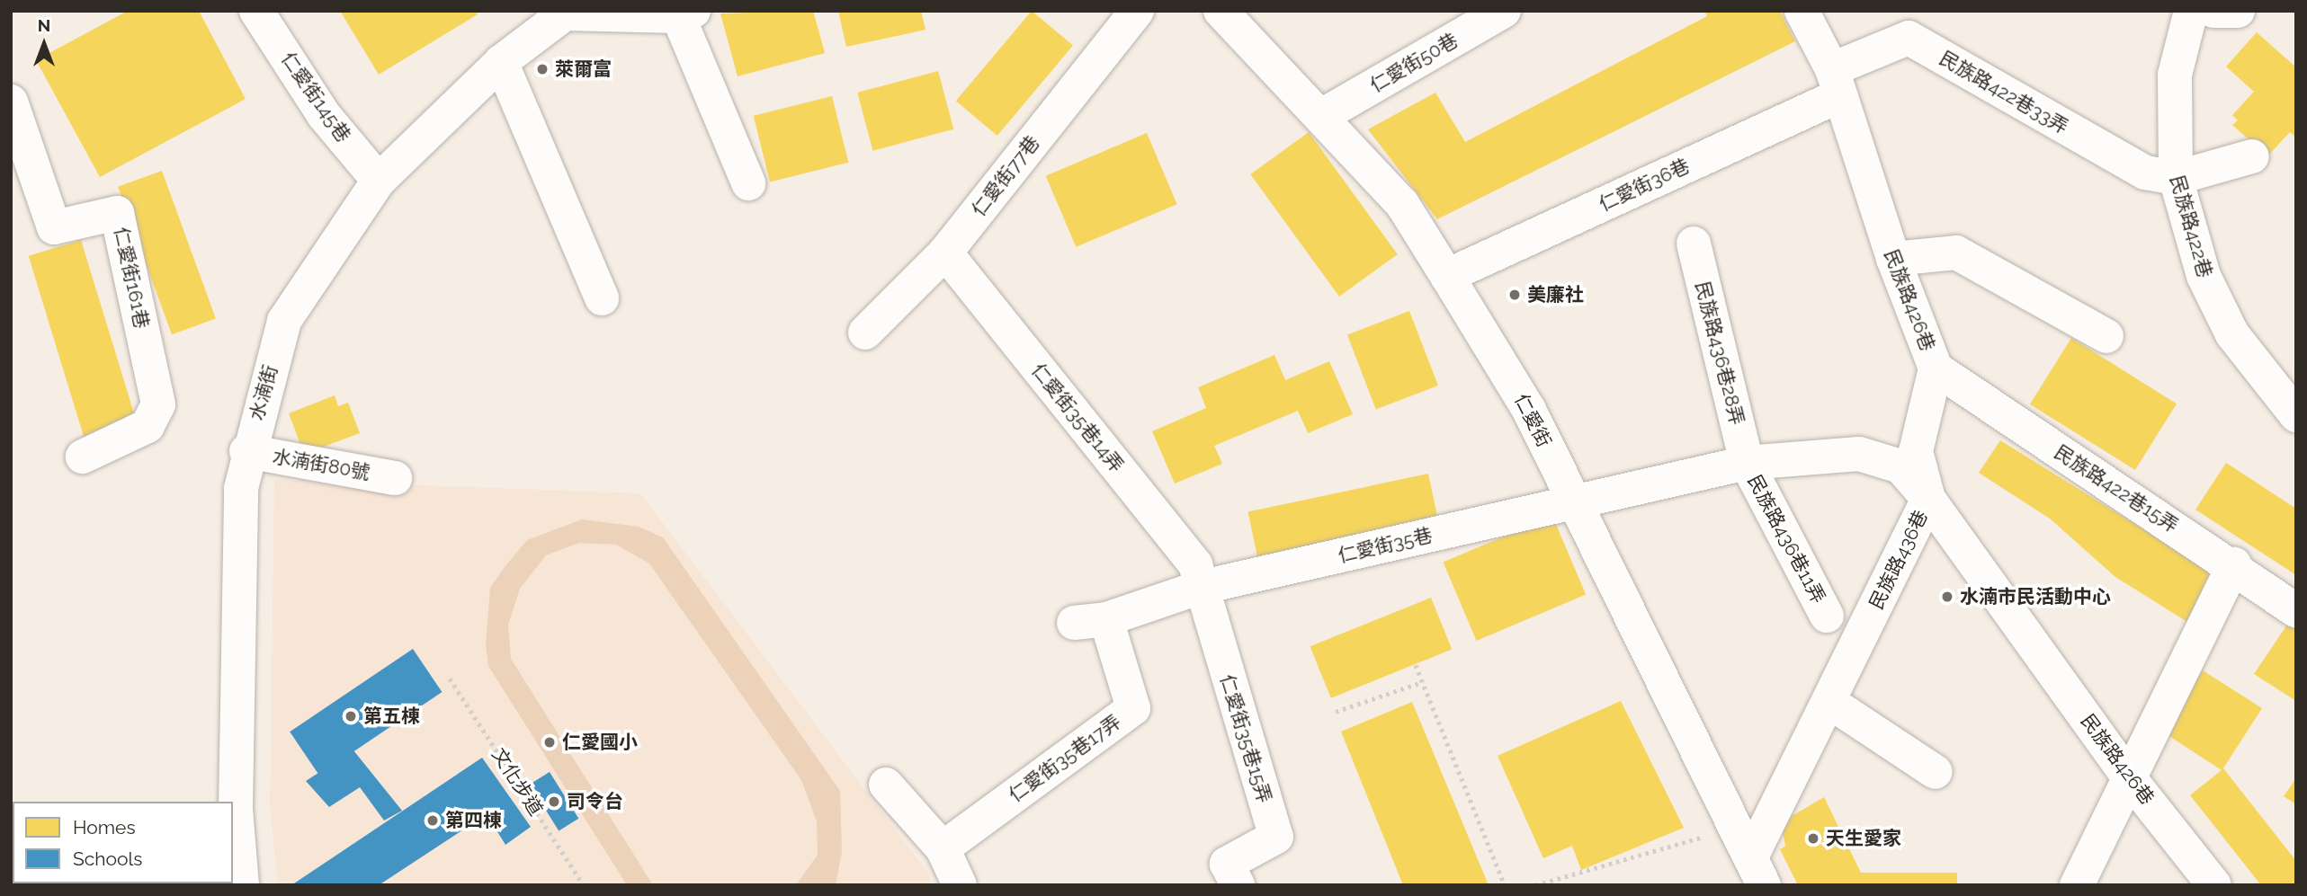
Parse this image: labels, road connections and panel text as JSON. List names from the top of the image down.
{
  "streets": {
    "street": [
      "仁愛街50巷",
      "民族路422巷33弄",
      "仁愛街145巷",
      "仁愛街77巷",
      "仁愛街36巷",
      "民族路422巷",
      "仁愛街161巷",
      "民族路426巷",
      "民族路436巷28弄",
      "水湳街",
      "仁愛街35巷14弄",
      "仁愛街",
      "水湳街80號",
      "民族路422巷15弄",
      "民族路436巷11弄",
      "仁愛街35巷",
      "民族路436巷",
      "仁愛街35巷15弄",
      "仁愛街35巷17弄"
    ],
    "path": ["文化步道"]
  },
  "crossings": [
    ["仁愛街50巷", "仁愛街"],
    ["民族路422巷33弄", "仁愛街36巷"],
    ["民族路422巷33弄", "民族路422巷"],
    ["民族路422巷33弄", "民族路426巷"],
    ["仁愛街145巷", "水湳街"],
    ["仁愛街77巷", "仁愛街35巷14弄"],
    ["仁愛街36巷", "民族路426巷"],
    ["仁愛街36巷", "仁愛街"],
    ["民族路426巷", "民族路422巷15弄"],
    ["民族路426巷", "民族路436巷"],
    ["民族路436巷28弄", "民族路436巷11弄"],
    ["民族路436巷28弄", "民族路436巷"],
    ["水湳街", "水湳街80號"],
    ["仁愛街35巷14弄", "仁愛街35巷"],
    ["仁愛街35巷14弄", "仁愛街35巷15弄"],
    ["仁愛街35巷14弄", "仁愛街35巷17弄"],
    ["仁愛街", "仁愛街35巷"],
    ["仁愛街", "民族路436巷"],
    ["民族路436巷11弄", "民族路436巷"],
    ["仁愛街35巷", "民族路436巷"],
    ["仁愛街35巷", "仁愛街35巷15弄"],
    ["仁愛街35巷", "仁愛街35巷17弄"],
    ["仁愛街35巷15弄", "仁愛街35巷17弄"]
  ],
  "places": [
    "萊爾富",
    "美廉社",
    "水湳市民活動中心",
    "第五棟",
    "仁愛國小",
    "司令台",
    "第四棟",
    "天生愛家"
  ],
  "legend": ["Homes", "Schools"],
  "north": "top"
}
